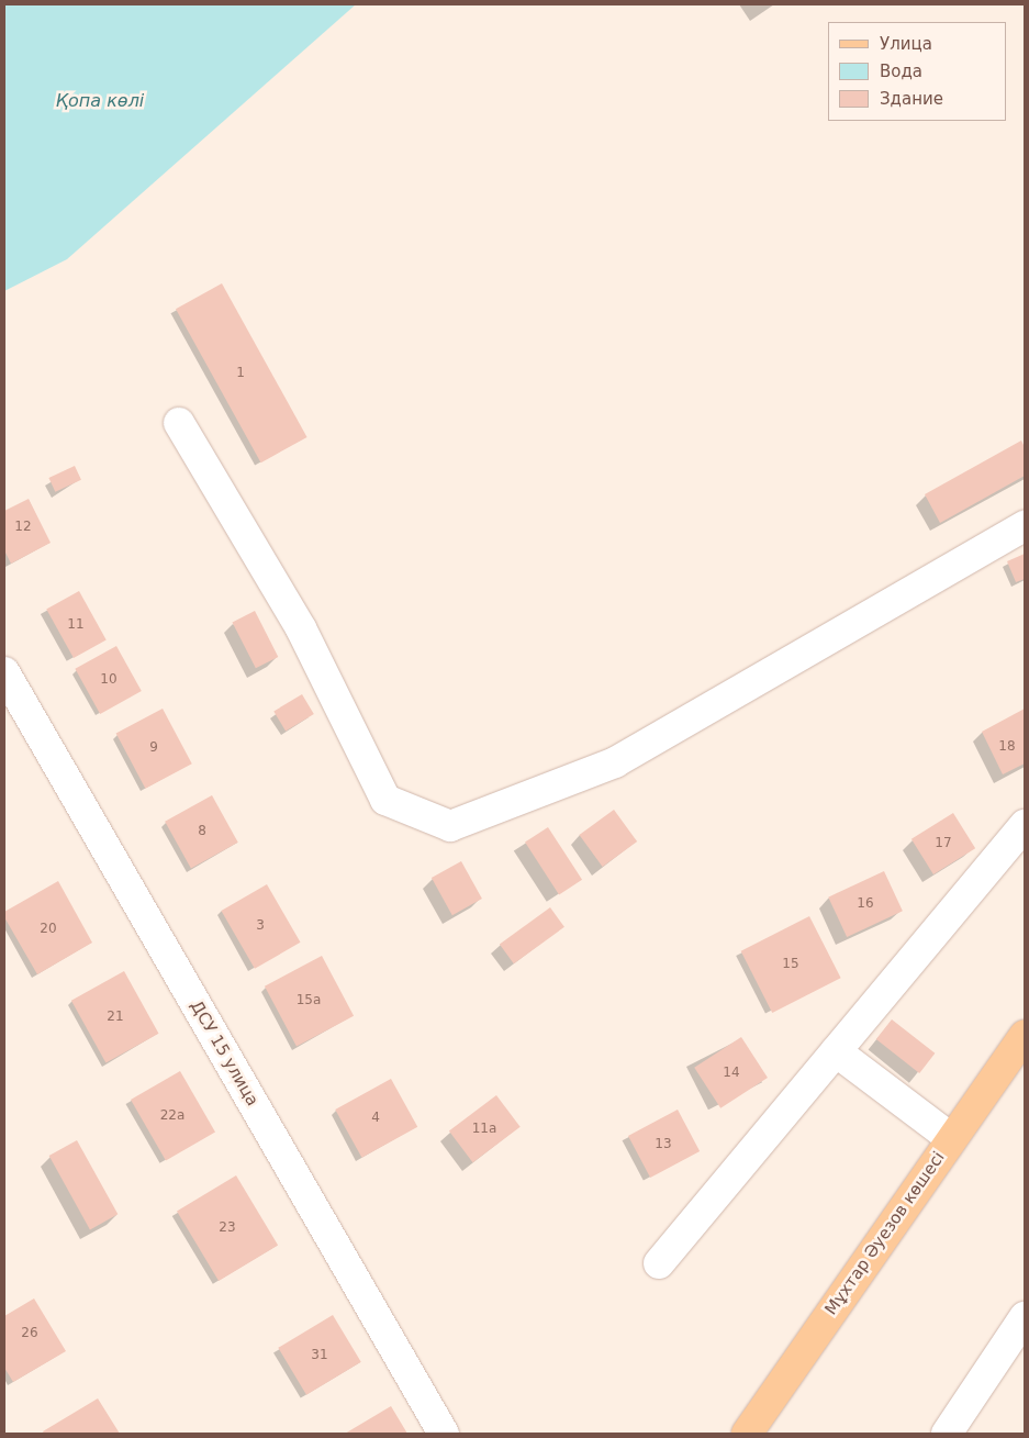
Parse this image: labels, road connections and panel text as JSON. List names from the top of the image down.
{
  "streets": {
    "main road": ["Мұхтар Әуезов көшесі"],
    "lane": ["ДСУ 15 улица"]
  },
  "water": ["Қопа көлі"],
  "house_numbers": [
    "1",
    "12",
    "11",
    "10",
    "18",
    "9",
    "8",
    "17",
    "16",
    "3",
    "20",
    "15",
    "15а",
    "21",
    "14",
    "22а",
    "4",
    "11а",
    "13",
    "23",
    "26",
    "31"
  ],
  "legend": ["Улица", "Вода", "Здание"]
}
